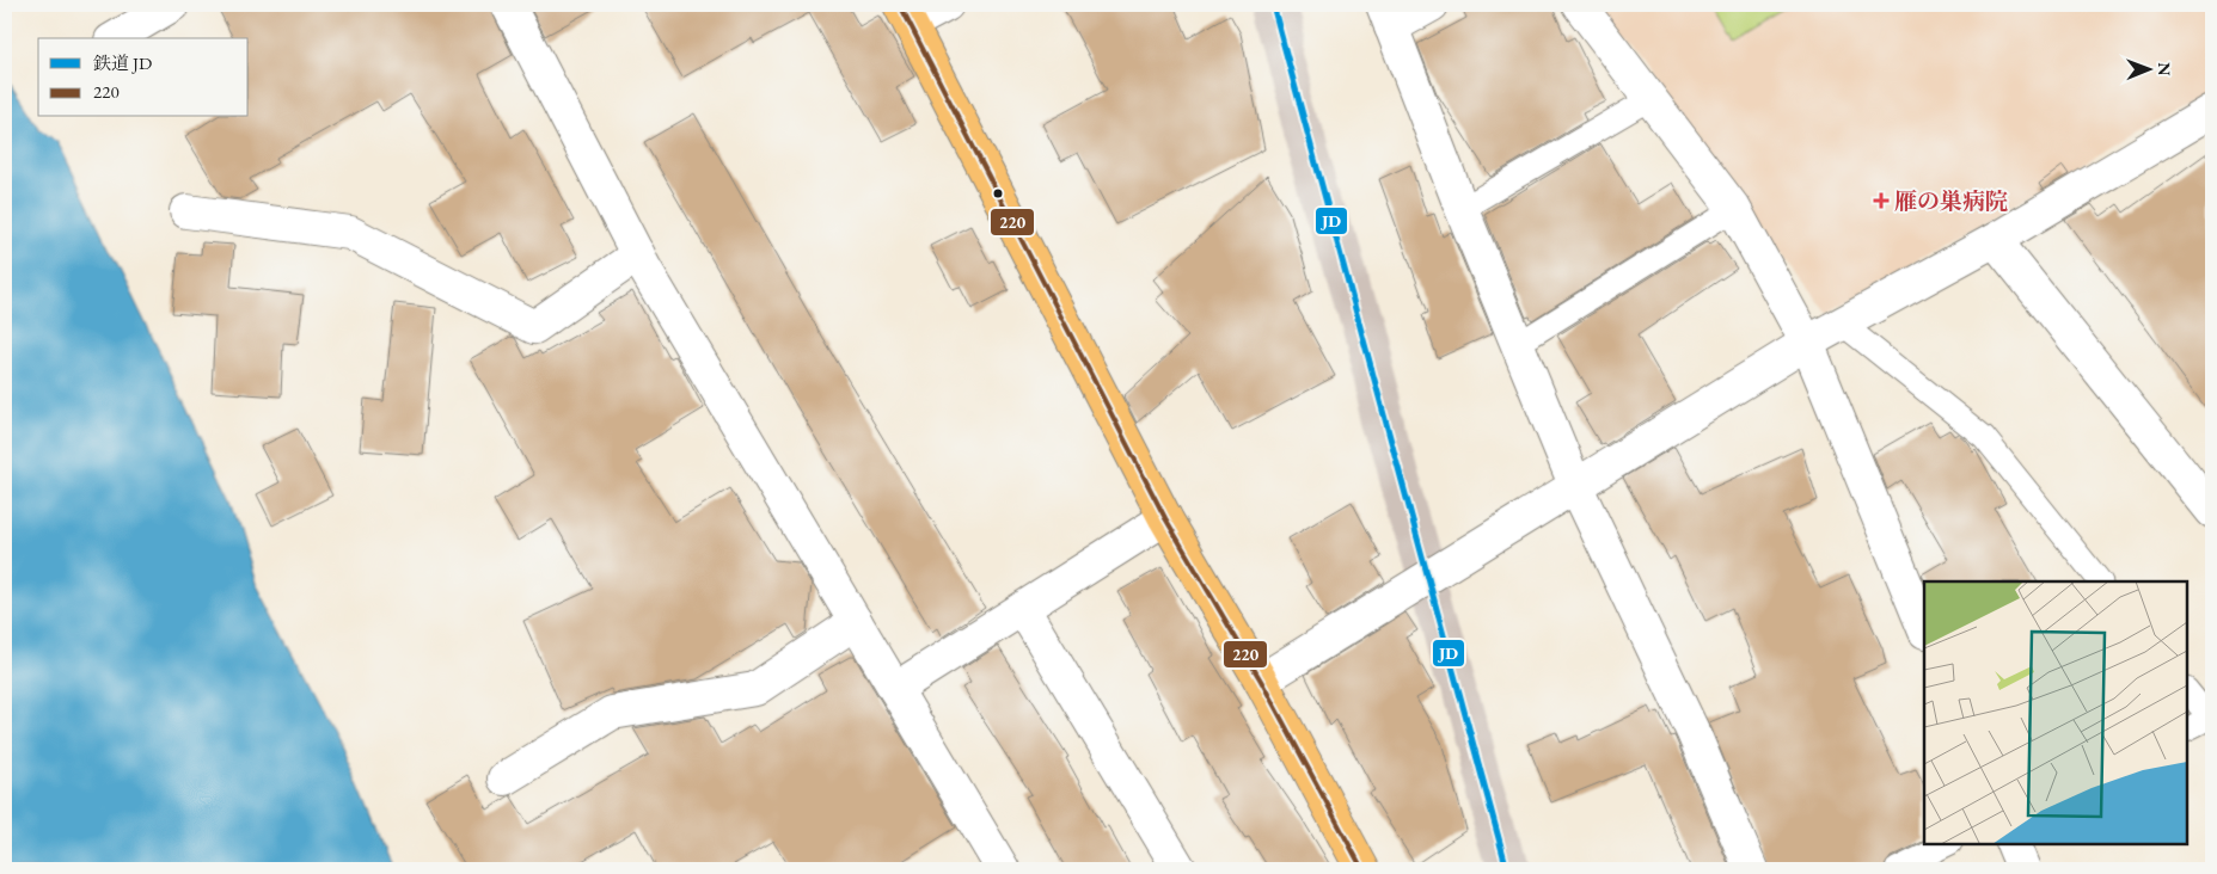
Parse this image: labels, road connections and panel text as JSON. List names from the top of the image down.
{
  "places": {
    "health": ["雁の巣病院"]
  },
  "lines": ["rail line JD", "transit line 220"],
  "legend": ["鉄道 JD", "220"],
  "north": "right"
}
